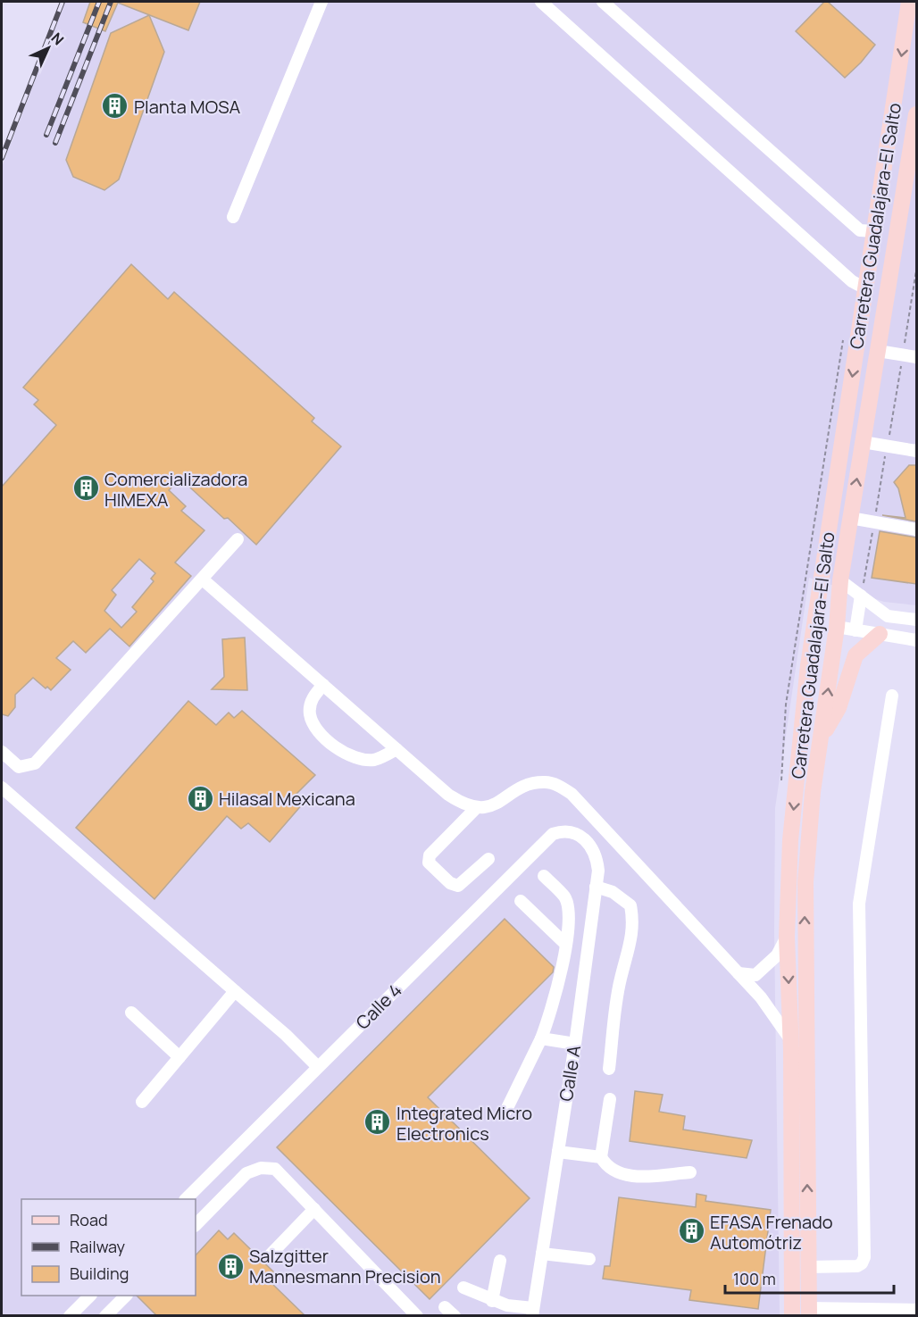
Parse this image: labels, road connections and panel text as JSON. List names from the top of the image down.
{
  "streets": {
    "main road": ["Carretera Guadalajara-El Salto"],
    "street": ["Calle 4", "Calle A"]
  },
  "crossings": [
    ["Calle 4", "Calle A"]
  ],
  "places": {
    "building": [
      "Planta MOSA",
      "Comercializadora HIMEXA",
      "Hilasal Mexicana",
      "Integrated Micro Electronics",
      "EFASA Frenado Automótriz",
      "Salzgitter Mannesmann Precision"
    ]
  },
  "legend": ["Road", "Railway", "Building"],
  "scale_bar": "100 m",
  "north": "top right"
}
